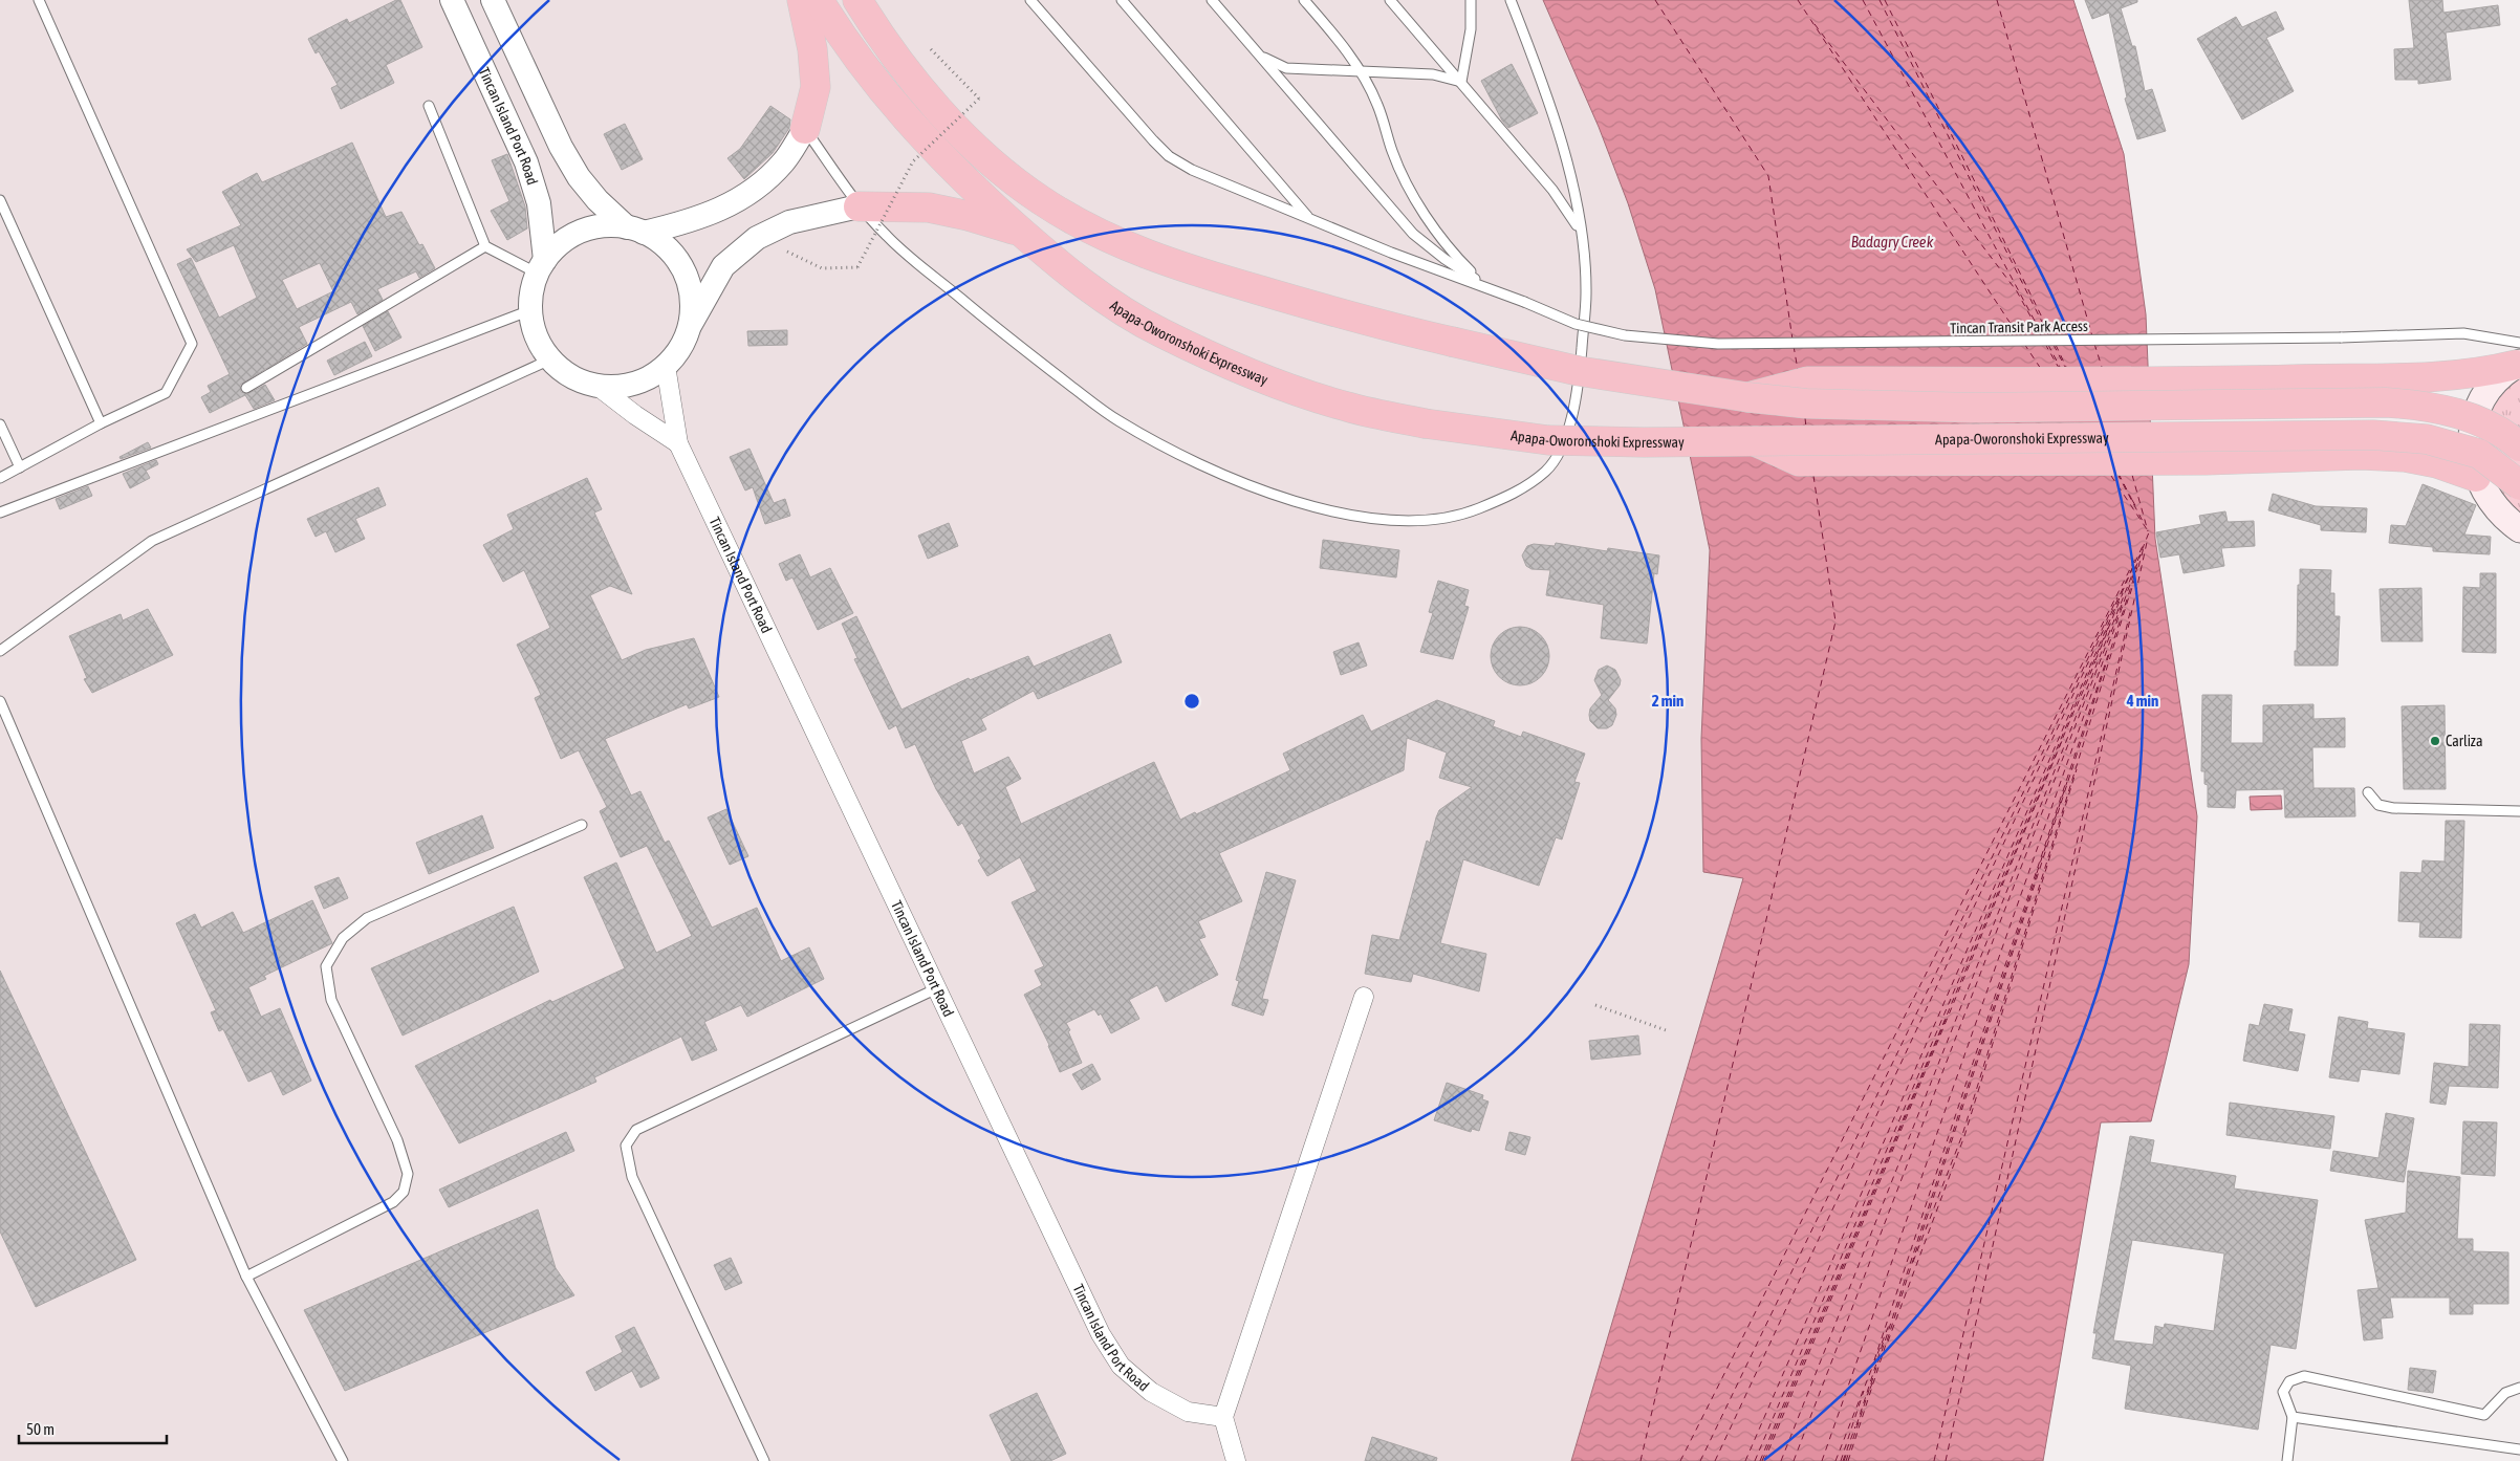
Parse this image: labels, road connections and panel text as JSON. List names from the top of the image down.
{
  "streets": {
    "highway": ["Apapa-Oworonshoki Expressway"],
    "street": ["Tincan Island Port Road"],
    "lane": ["Tincan Transit Park Access"]
  },
  "water": ["Badagry Creek"],
  "places": ["Carliza"],
  "scale_bar": "50 m",
  "rings": ["2 min", "4 min"]
}
